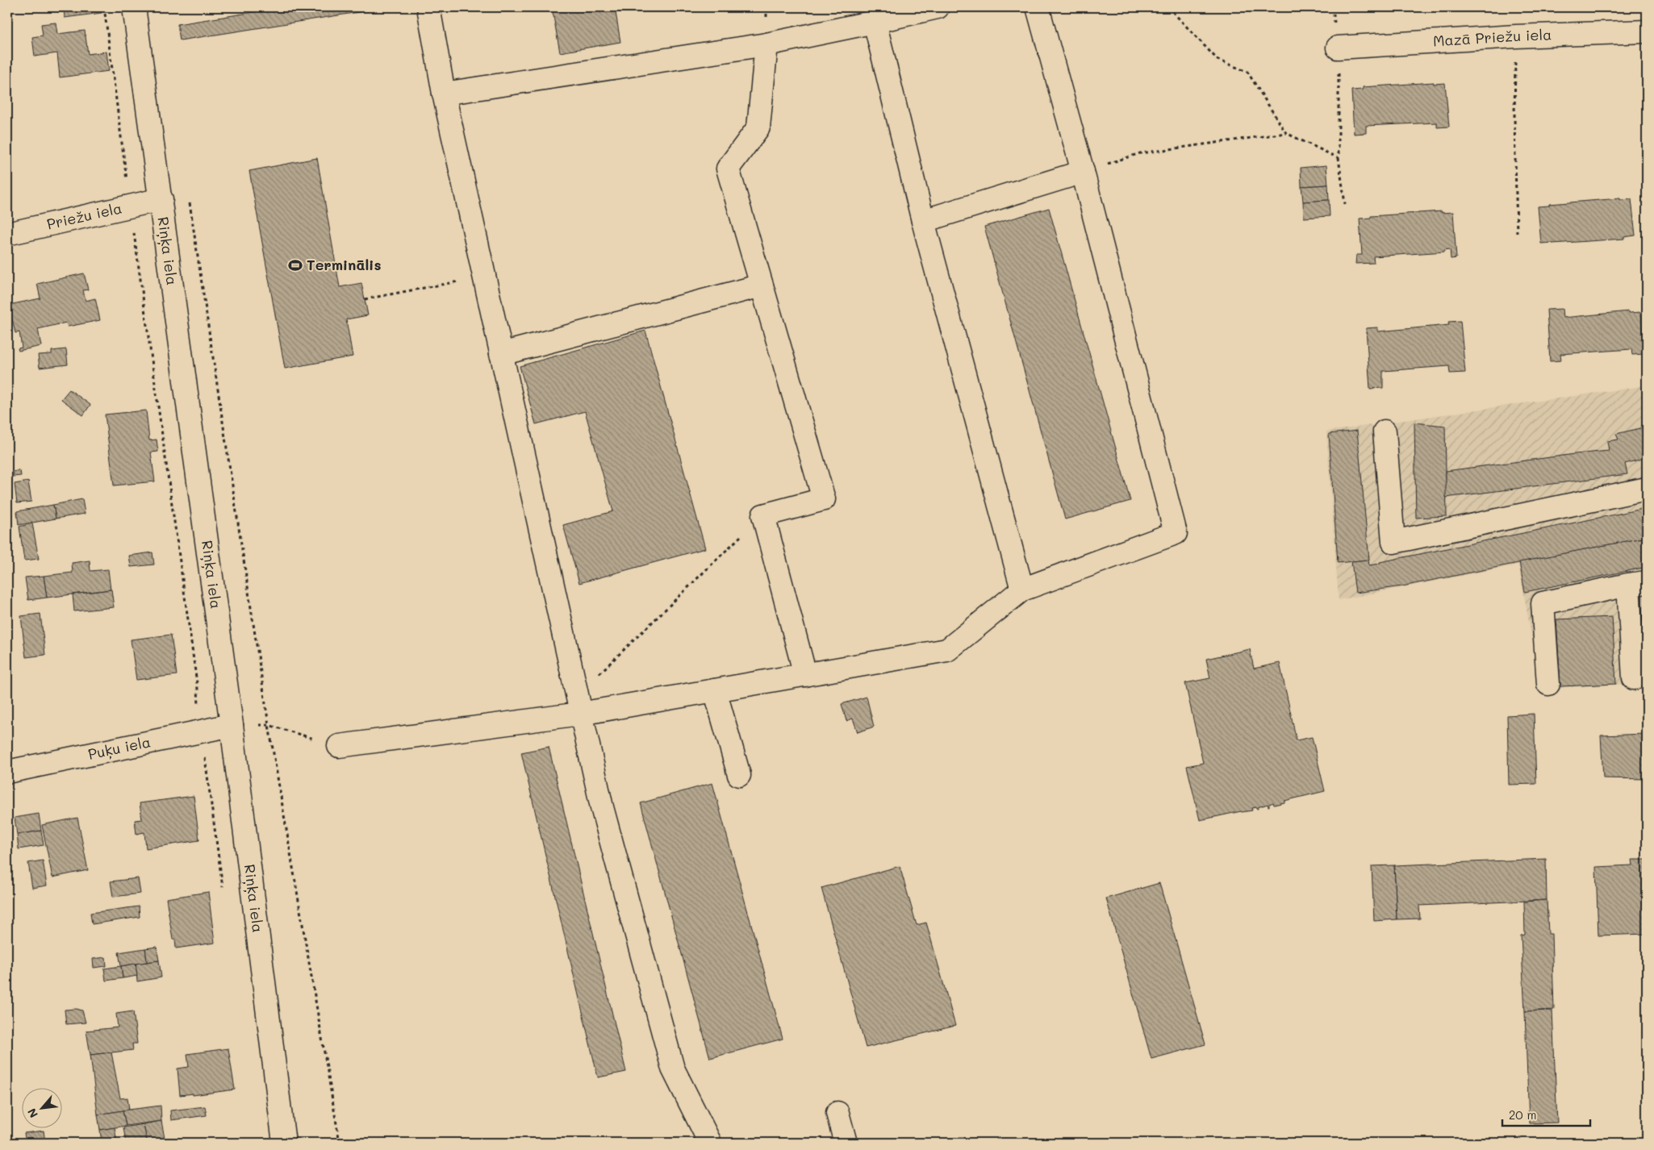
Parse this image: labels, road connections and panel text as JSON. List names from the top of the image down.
{
  "streets": {
    "street": [
      "Mazā Priežu iela",
      "Priežu iela",
      "Riņķa iela",
      "Puķu iela"
    ]
  },
  "crossings": [
    ["Priežu iela", "Riņķa iela"],
    ["Riņķa iela", "Puķu iela"]
  ],
  "places": {
    "sports": ["Terminālis"]
  },
  "scale_bar": "20 m",
  "north": "bottom left"
}
